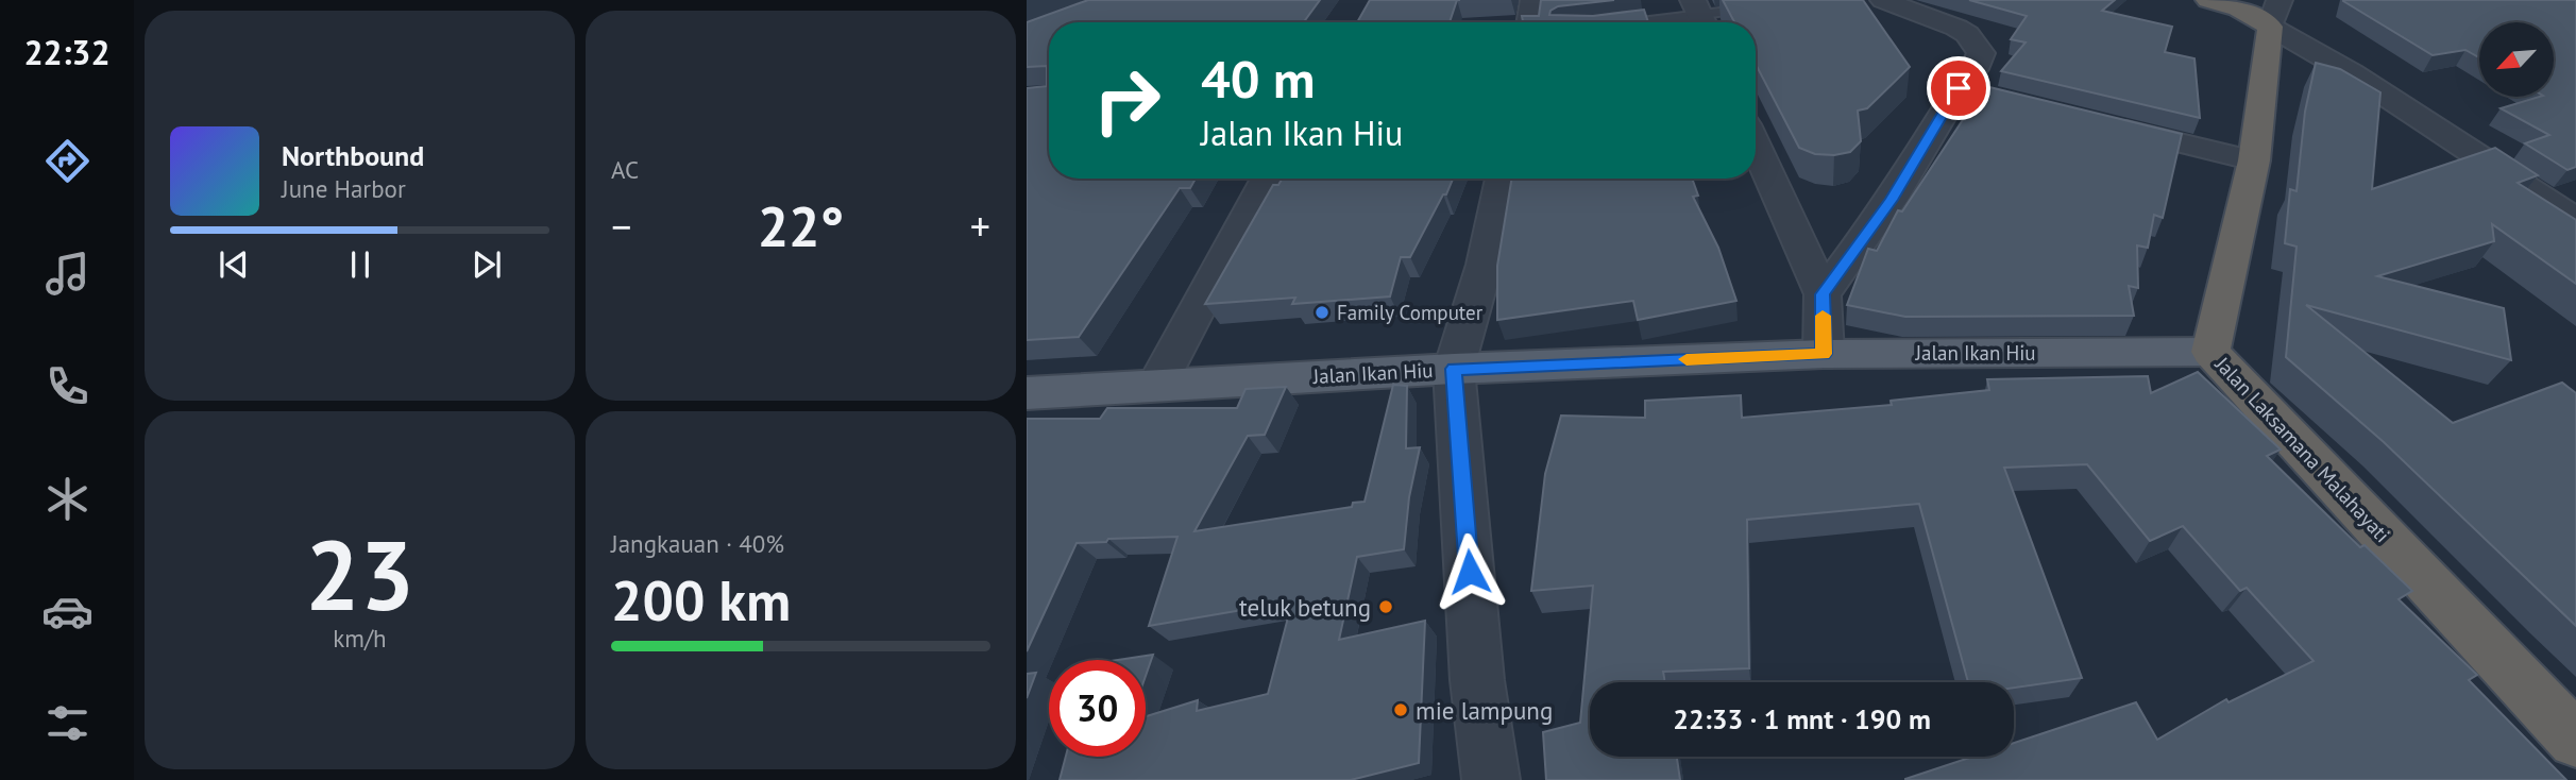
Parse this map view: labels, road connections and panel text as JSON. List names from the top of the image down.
{
  "streets": {
    "highway": ["Jalan Laksamana Malahayati"],
    "main road": ["Jalan Ikan Hiu"]
  },
  "crossings": [
    ["Jalan Ikan Hiu", "Jalan Laksamana Malahayati"]
  ],
  "places": ["Family Computer", "teluk betung", "mie lampung"],
  "north": "bottom left",
  "page": {
    "tabs": "22:32",
    "tile": [
      "AC",
      ["23", "km/h"],
      ["Jangkauan · 40%", "200 km"]
    ],
    "turn": ["40 m", "Jalan Ikan Hiu"],
    "song": ["Northbound", "June Harbor"],
    "heat": ["−", "22°", "+"],
    "limit": "30",
    "trip": "22:33 · 1 mnt · 190 m"
  }
}
